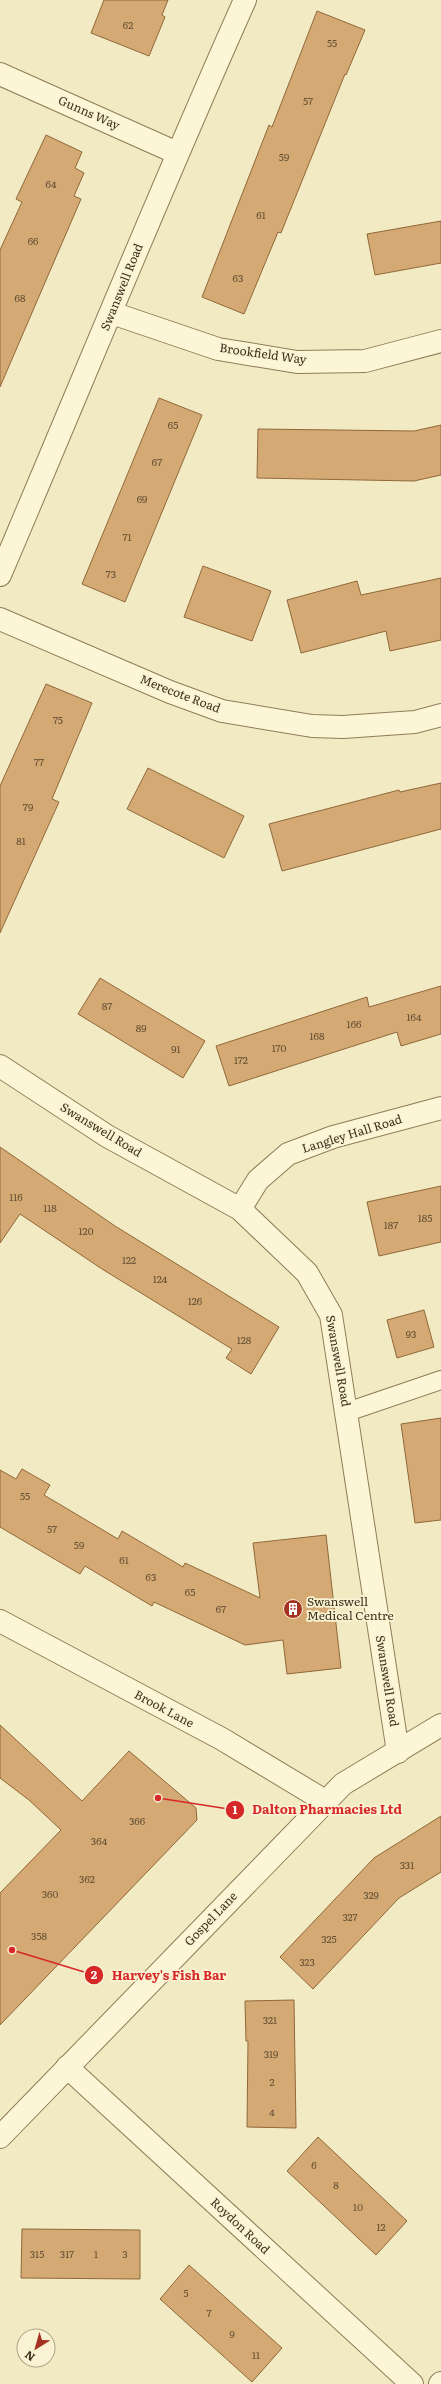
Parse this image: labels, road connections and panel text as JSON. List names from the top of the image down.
{
  "streets": {
    "street": [
      "Gunns Way",
      "Swanswell Road",
      "Brookfield Way",
      "Merecote Road",
      "Langley Hall Road",
      "Brook Lane",
      "Gospel Lane",
      "Roydon Road"
    ]
  },
  "crossings": [
    ["Gunns Way", "Swanswell Road"],
    ["Swanswell Road", "Brookfield Way"],
    ["Swanswell Road", "Langley Hall Road"],
    ["Swanswell Road", "Gospel Lane"],
    ["Brook Lane", "Gospel Lane"],
    ["Gospel Lane", "Roydon Road"]
  ],
  "places": {
    "building": ["Swanswell Medical Centre"],
    "other": ["Dalton Pharmacies Ltd", "Harvey's Fish Bar"]
  },
  "house_numbers": [
    "62",
    "55",
    "57",
    "59",
    "64",
    "61",
    "66",
    "63",
    "68",
    "65",
    "67",
    "69",
    "71",
    "73",
    "75",
    "77",
    "79",
    "81",
    "87",
    "164",
    "166",
    "89",
    "168",
    "170",
    "91",
    "172",
    "116",
    "118",
    "185",
    "187",
    "120",
    "122",
    "124",
    "126",
    "93",
    "128",
    "55",
    "57",
    "59",
    "61",
    "63",
    "65",
    "67",
    "366",
    "364",
    "331",
    "362",
    "360",
    "329",
    "327",
    "358",
    "325",
    "323",
    "321",
    "319",
    "2",
    "4",
    "6",
    "8",
    "10",
    "12",
    "315",
    "317",
    "1",
    "3",
    "5",
    "7",
    "9",
    "11"
  ],
  "north": "bottom left"
}
